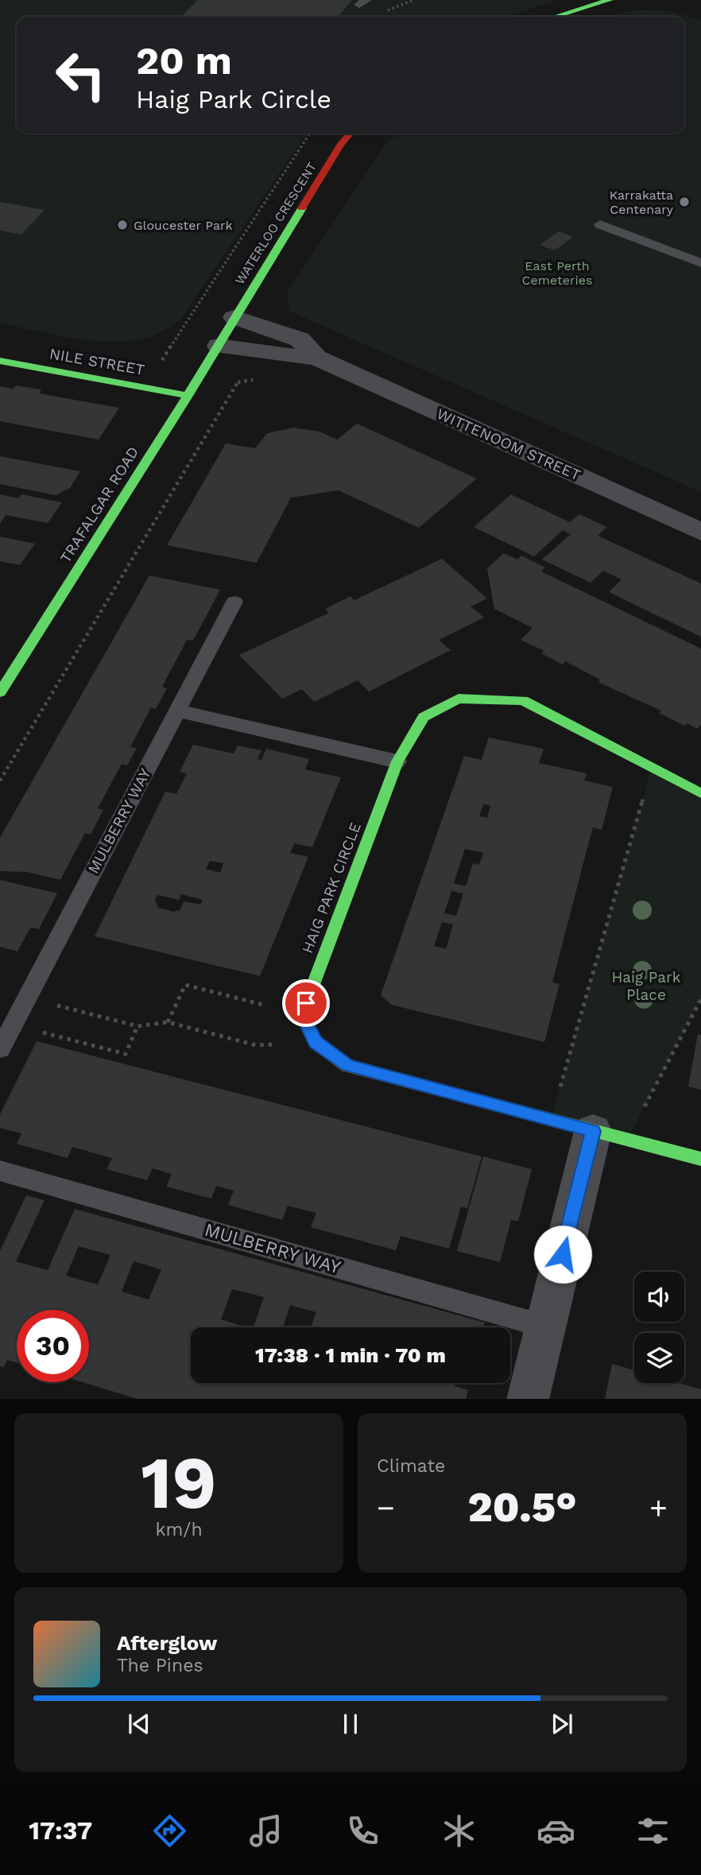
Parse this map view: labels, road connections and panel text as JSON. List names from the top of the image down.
{
  "streets": {
    "street": [
      "WATERLOO CRESCENT",
      "NILE STREET",
      "WITTENOOM STREET",
      "TRAFALGAR ROAD",
      "HAIG PARK CIRCLE"
    ],
    "lane": ["MULBERRY WAY"]
  },
  "crossings": [
    ["WATERLOO CRESCENT", "WITTENOOM STREET"],
    ["WATERLOO CRESCENT", "TRAFALGAR ROAD"],
    ["NILE STREET", "TRAFALGAR ROAD"],
    ["WITTENOOM STREET", "TRAFALGAR ROAD"]
  ],
  "parks": ["East Perth Cemeteries", "Haig Park Place"],
  "places": ["Karrakatta Centenary", "Gloucester Park"],
  "page": {
    "turn": ["20 m", "Haig Park Circle"],
    "limit": "30",
    "trip": "17:38 · 1 min · 70 m",
    "tile": [
      ["19", "km/h"],
      "Climate"
    ],
    "heat": ["−", "20.5°", "+"],
    "song": ["Afterglow", "The Pines"],
    "tabs": "17:37"
  }
}
